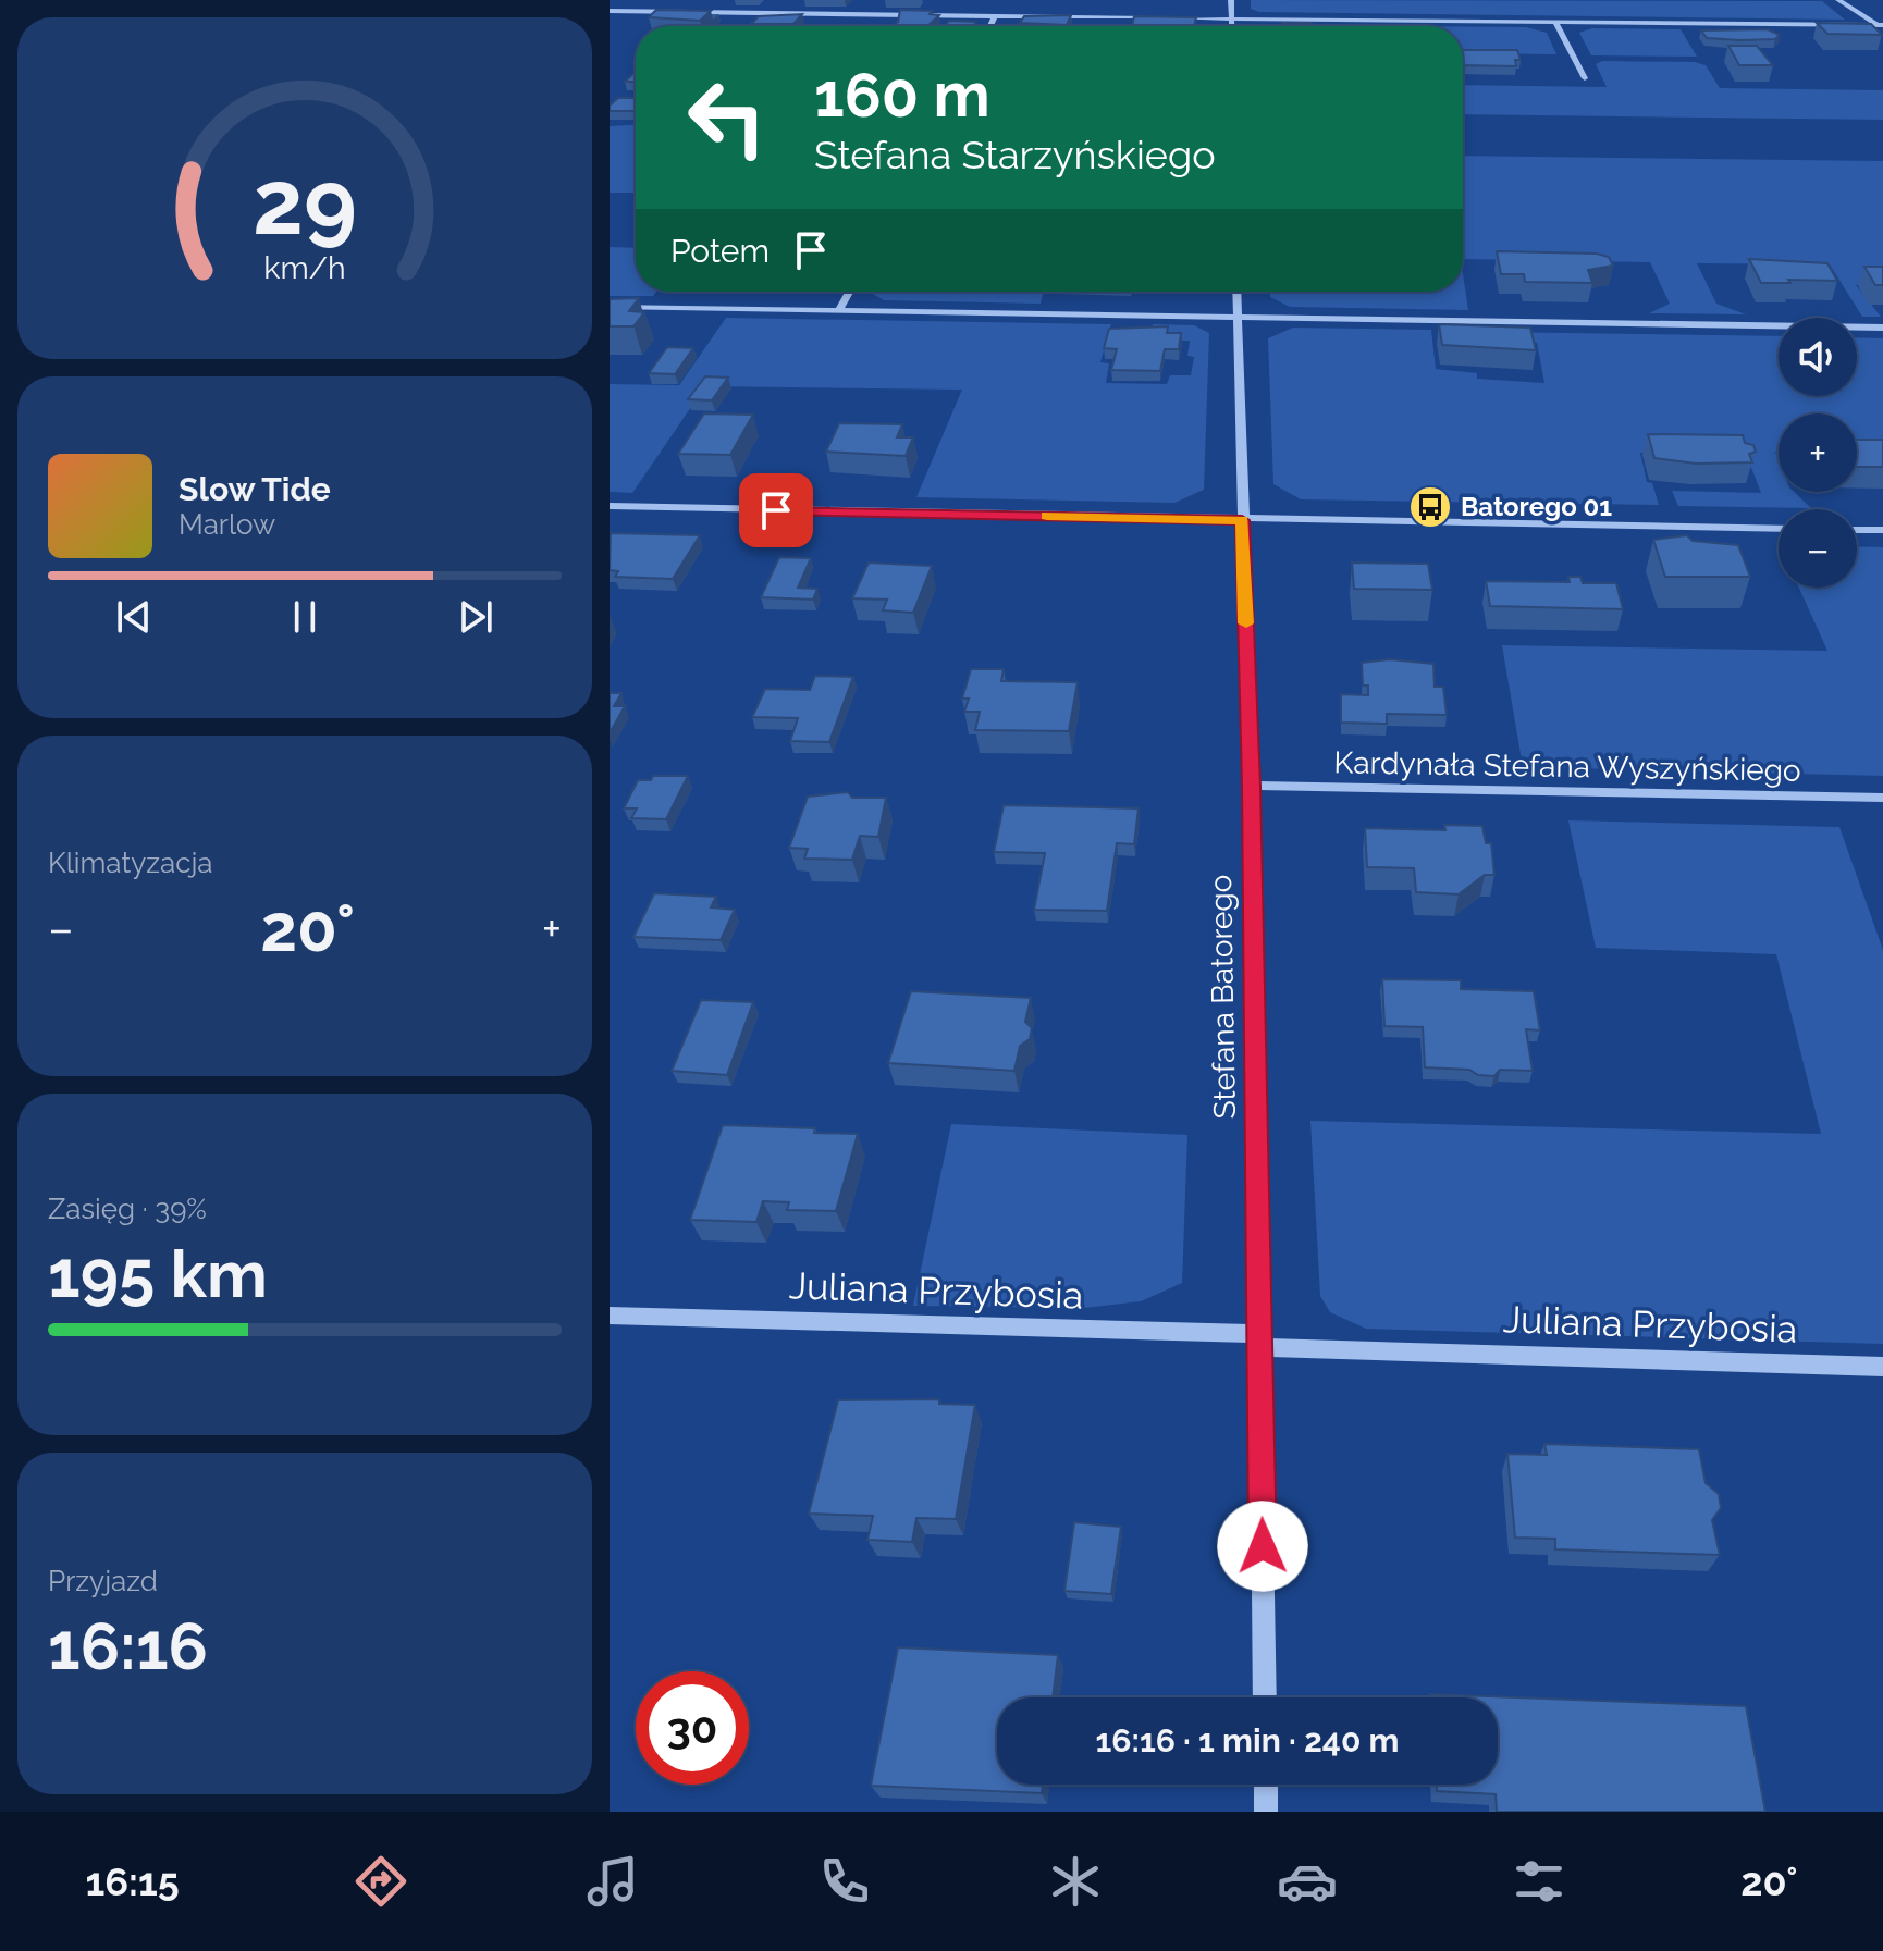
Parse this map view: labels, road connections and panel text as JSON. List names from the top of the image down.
{
  "streets": {
    "street": ["Kardynała Stefana Wyszyńskiego", "Stefana Batorego", "Juliana Przybosia"]
  },
  "crossings": [
    ["Kardynała Stefana Wyszyńskiego", "Stefana Batorego"],
    ["Stefana Batorego", "Juliana Przybosia"]
  ],
  "places": {
    "bus stop": ["Batorego 01"]
  },
  "page": {
    "turn": ["160 m", "Stefana Starzyńskiego"],
    "then": "Potem",
    "map_buttons": ["+", "−"],
    "song": ["Slow Tide", "Marlow"],
    "tile": [
      "Klimatyzacja",
      ["Zasięg · 39%", "195 km"],
      ["Przyjazd", "16:16"]
    ],
    "heat": ["−", "20°", "+"],
    "limit": "30",
    "trip": "16:16 · 1 min · 240 m",
    "tabs": ["16:15", "20°"],
    "gauge": ["29", "km/h"]
  }
}
